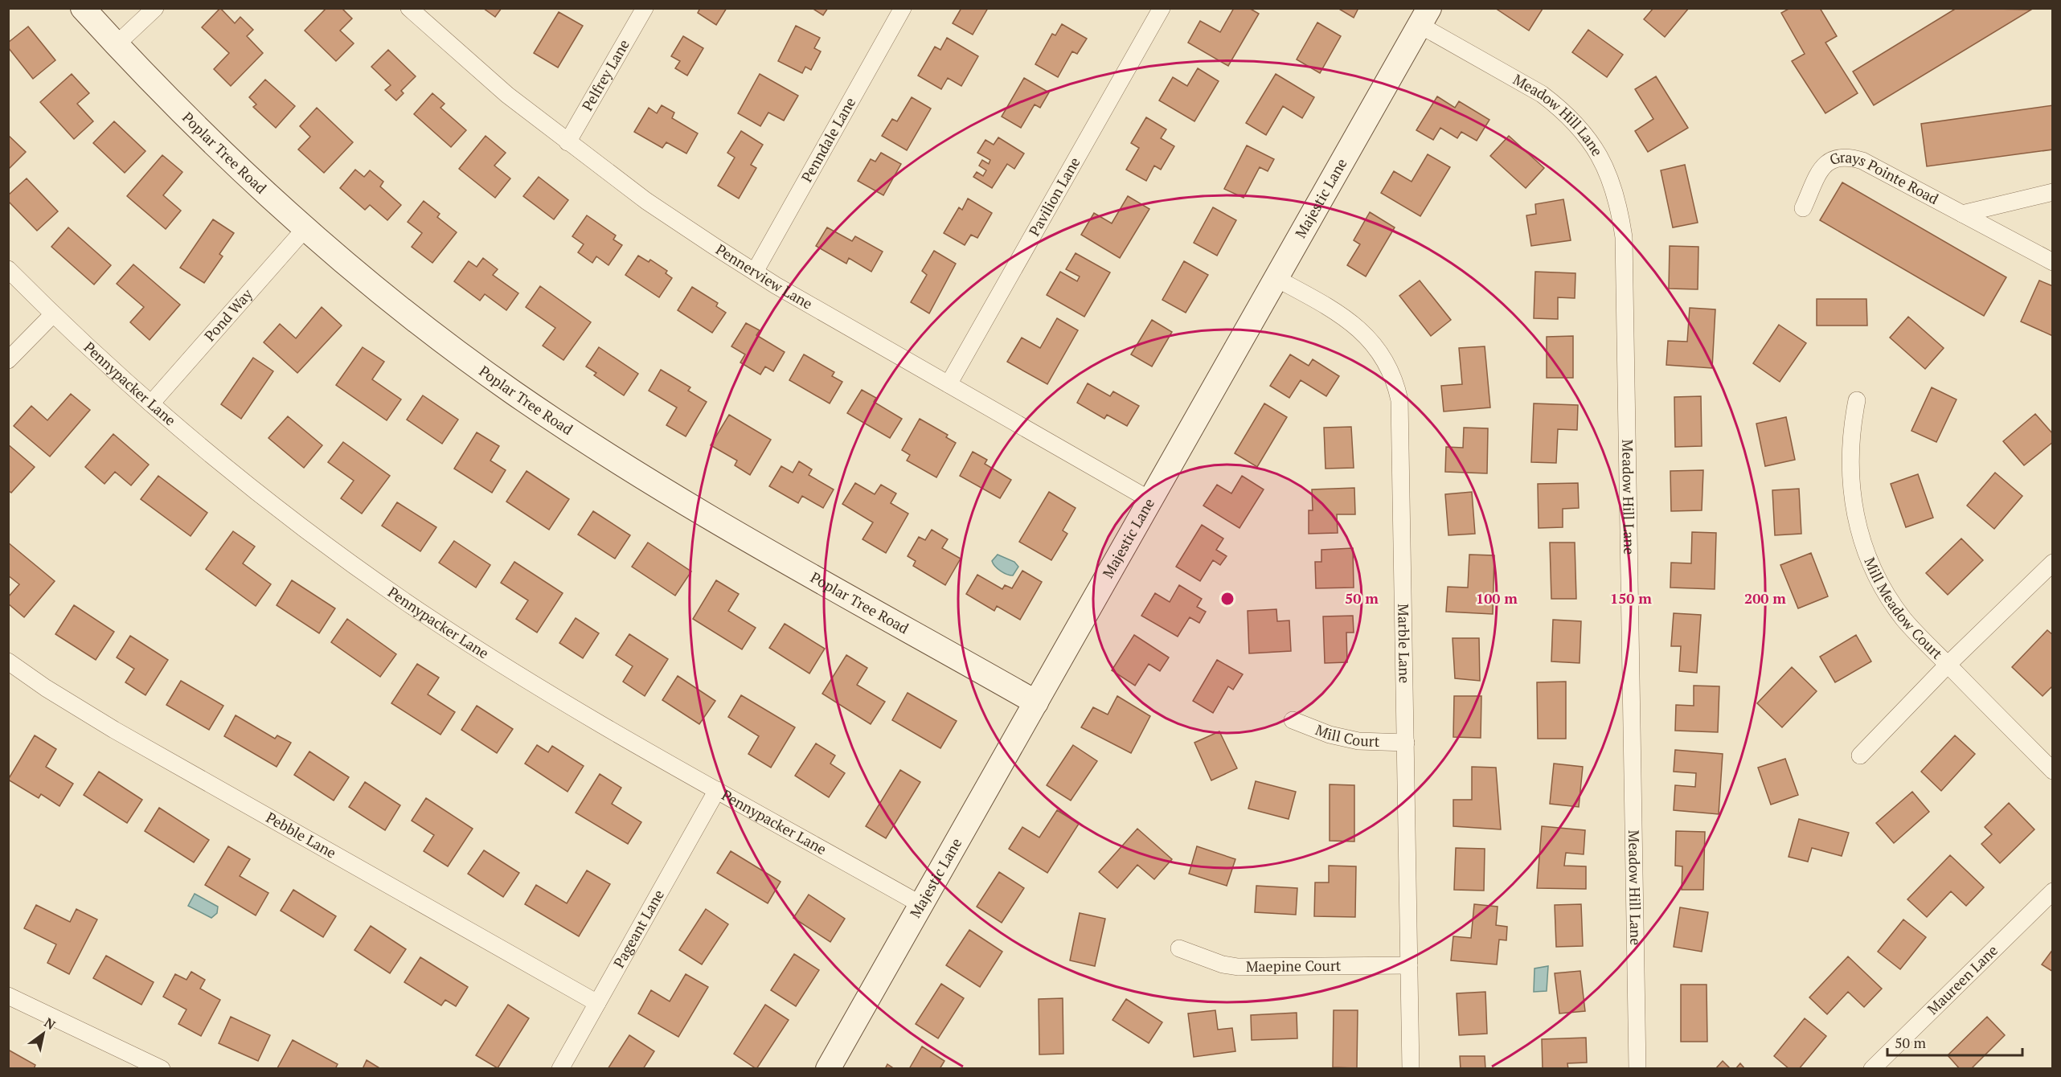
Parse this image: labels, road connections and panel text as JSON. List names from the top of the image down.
{
  "streets": {
    "street": [
      "Pelfrey Lane",
      "Meadow Hill Lane",
      "Penndale Lane",
      "Poplar Tree Road",
      "Grays Pointe Road",
      "Pavilion Lane",
      "Majestic Lane",
      "Pennerview Lane",
      "Pond Way",
      "Pennypacker Lane",
      "Mill Meadow Court",
      "Marble Lane",
      "Mill Court",
      "Pebble Lane",
      "Pageant Lane",
      "Maepine Court",
      "Maureen Lane"
    ]
  },
  "crossings": [
    ["Pelfrey Lane", "Pennerview Lane"],
    ["Meadow Hill Lane", "Majestic Lane"],
    ["Penndale Lane", "Pennerview Lane"],
    ["Poplar Tree Road", "Majestic Lane"],
    ["Poplar Tree Road", "Pond Way"],
    ["Pavilion Lane", "Pennerview Lane"],
    ["Majestic Lane", "Pennerview Lane"],
    ["Majestic Lane", "Pennypacker Lane"],
    ["Majestic Lane", "Marble Lane"],
    ["Pond Way", "Pennypacker Lane"],
    ["Pennypacker Lane", "Pageant Lane"],
    ["Marble Lane", "Mill Court"],
    ["Marble Lane", "Maepine Court"],
    ["Pebble Lane", "Pageant Lane"]
  ],
  "scale_bar": "50 m",
  "north": "top right",
  "rings": [
    "50 m",
    "100 m",
    "150 m",
    "200 m"
  ]
}
